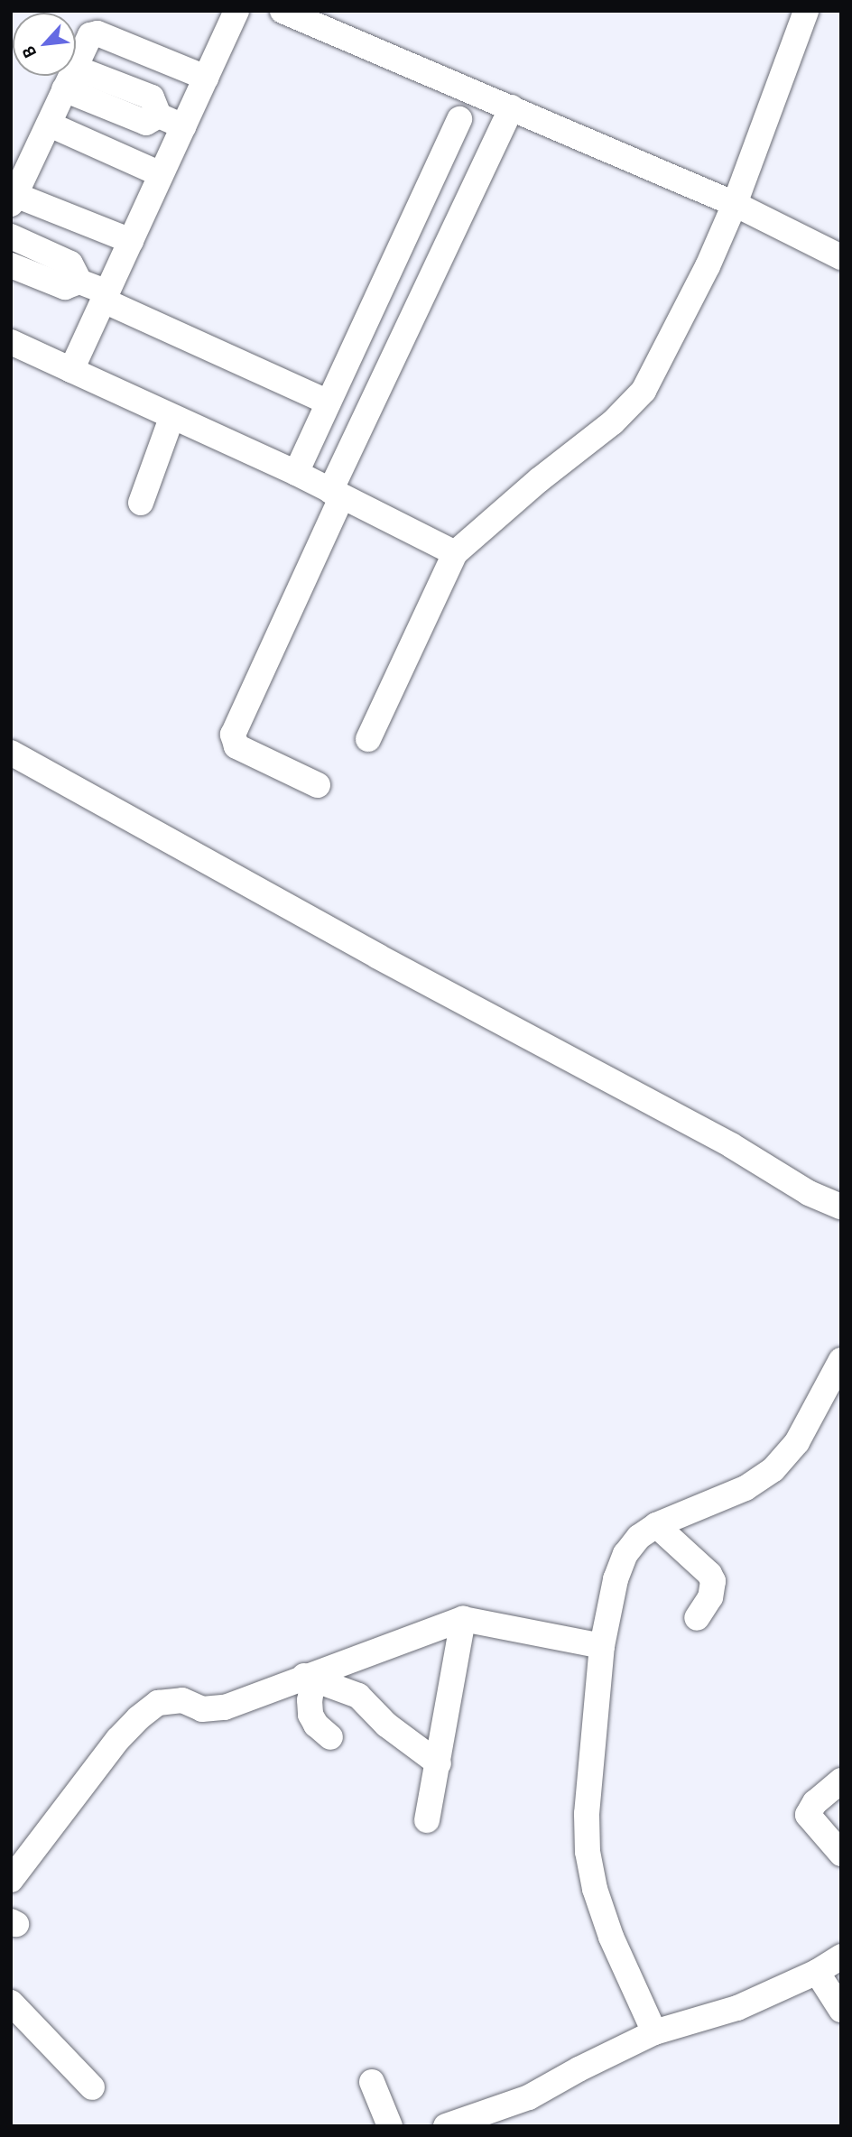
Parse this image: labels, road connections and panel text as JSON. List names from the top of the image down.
{
  "north": "bottom left"
}
